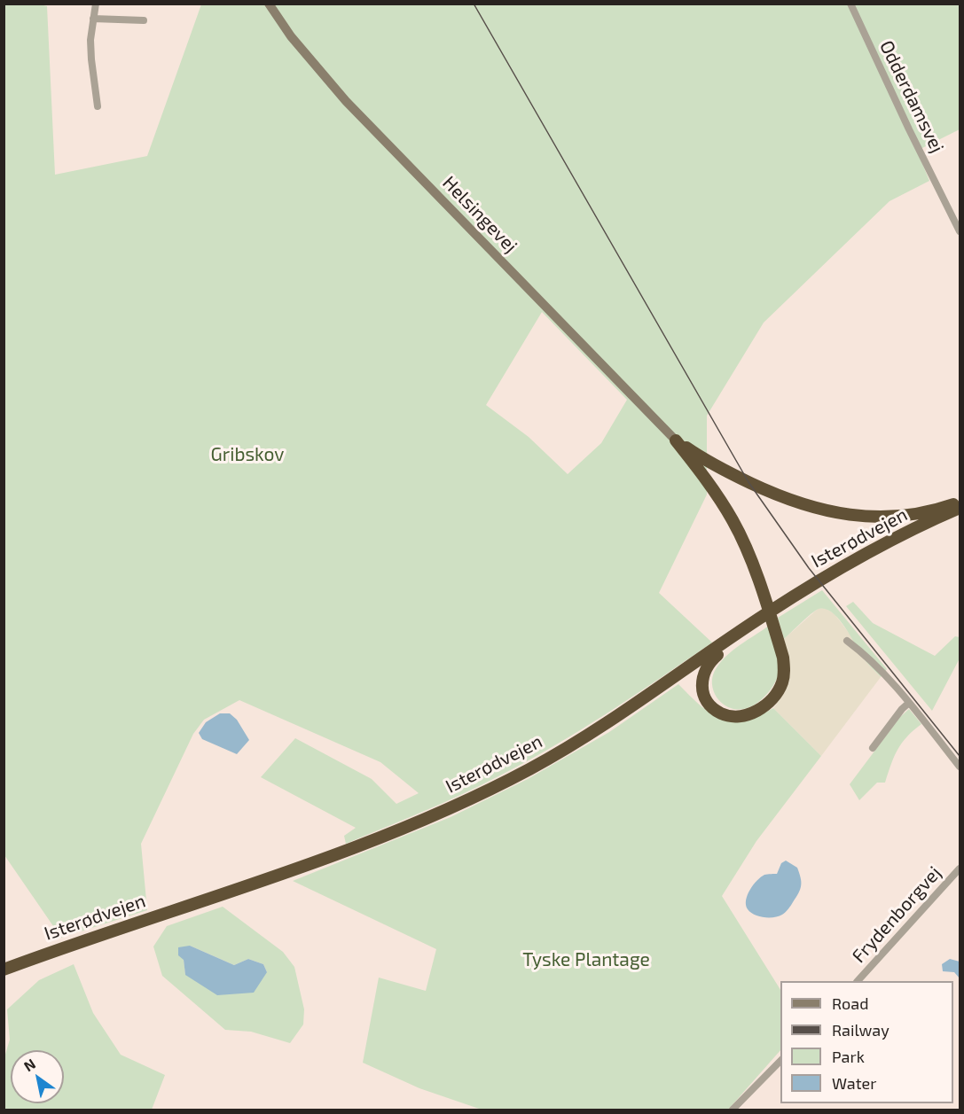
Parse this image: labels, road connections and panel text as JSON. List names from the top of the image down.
{
  "streets": {
    "highway": ["Isterødvejen"],
    "street": ["Odderdamsvej", "Helsingevej", "Frydenborgvej"]
  },
  "parks": ["Gribskov", "Tyske Plantage"],
  "legend": [
    "Road",
    "Railway",
    "Park",
    "Water"
  ],
  "north": "top left"
}
